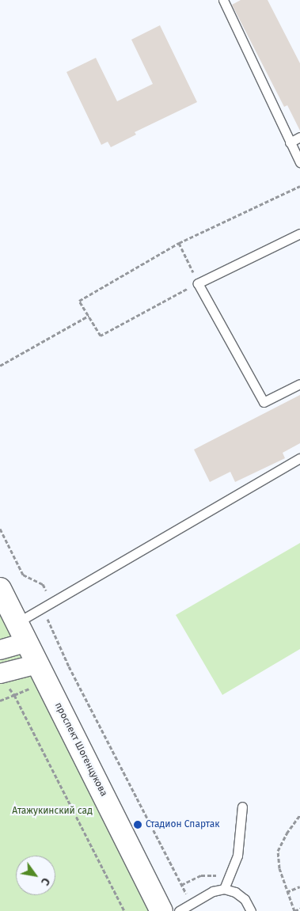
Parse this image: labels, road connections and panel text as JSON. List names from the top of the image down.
{
  "streets": {
    "street": ["проспект Шогенцукова"]
  },
  "parks": ["Атажукинский сад"],
  "places": ["Стадион Спартак"],
  "north": "bottom right"
}
